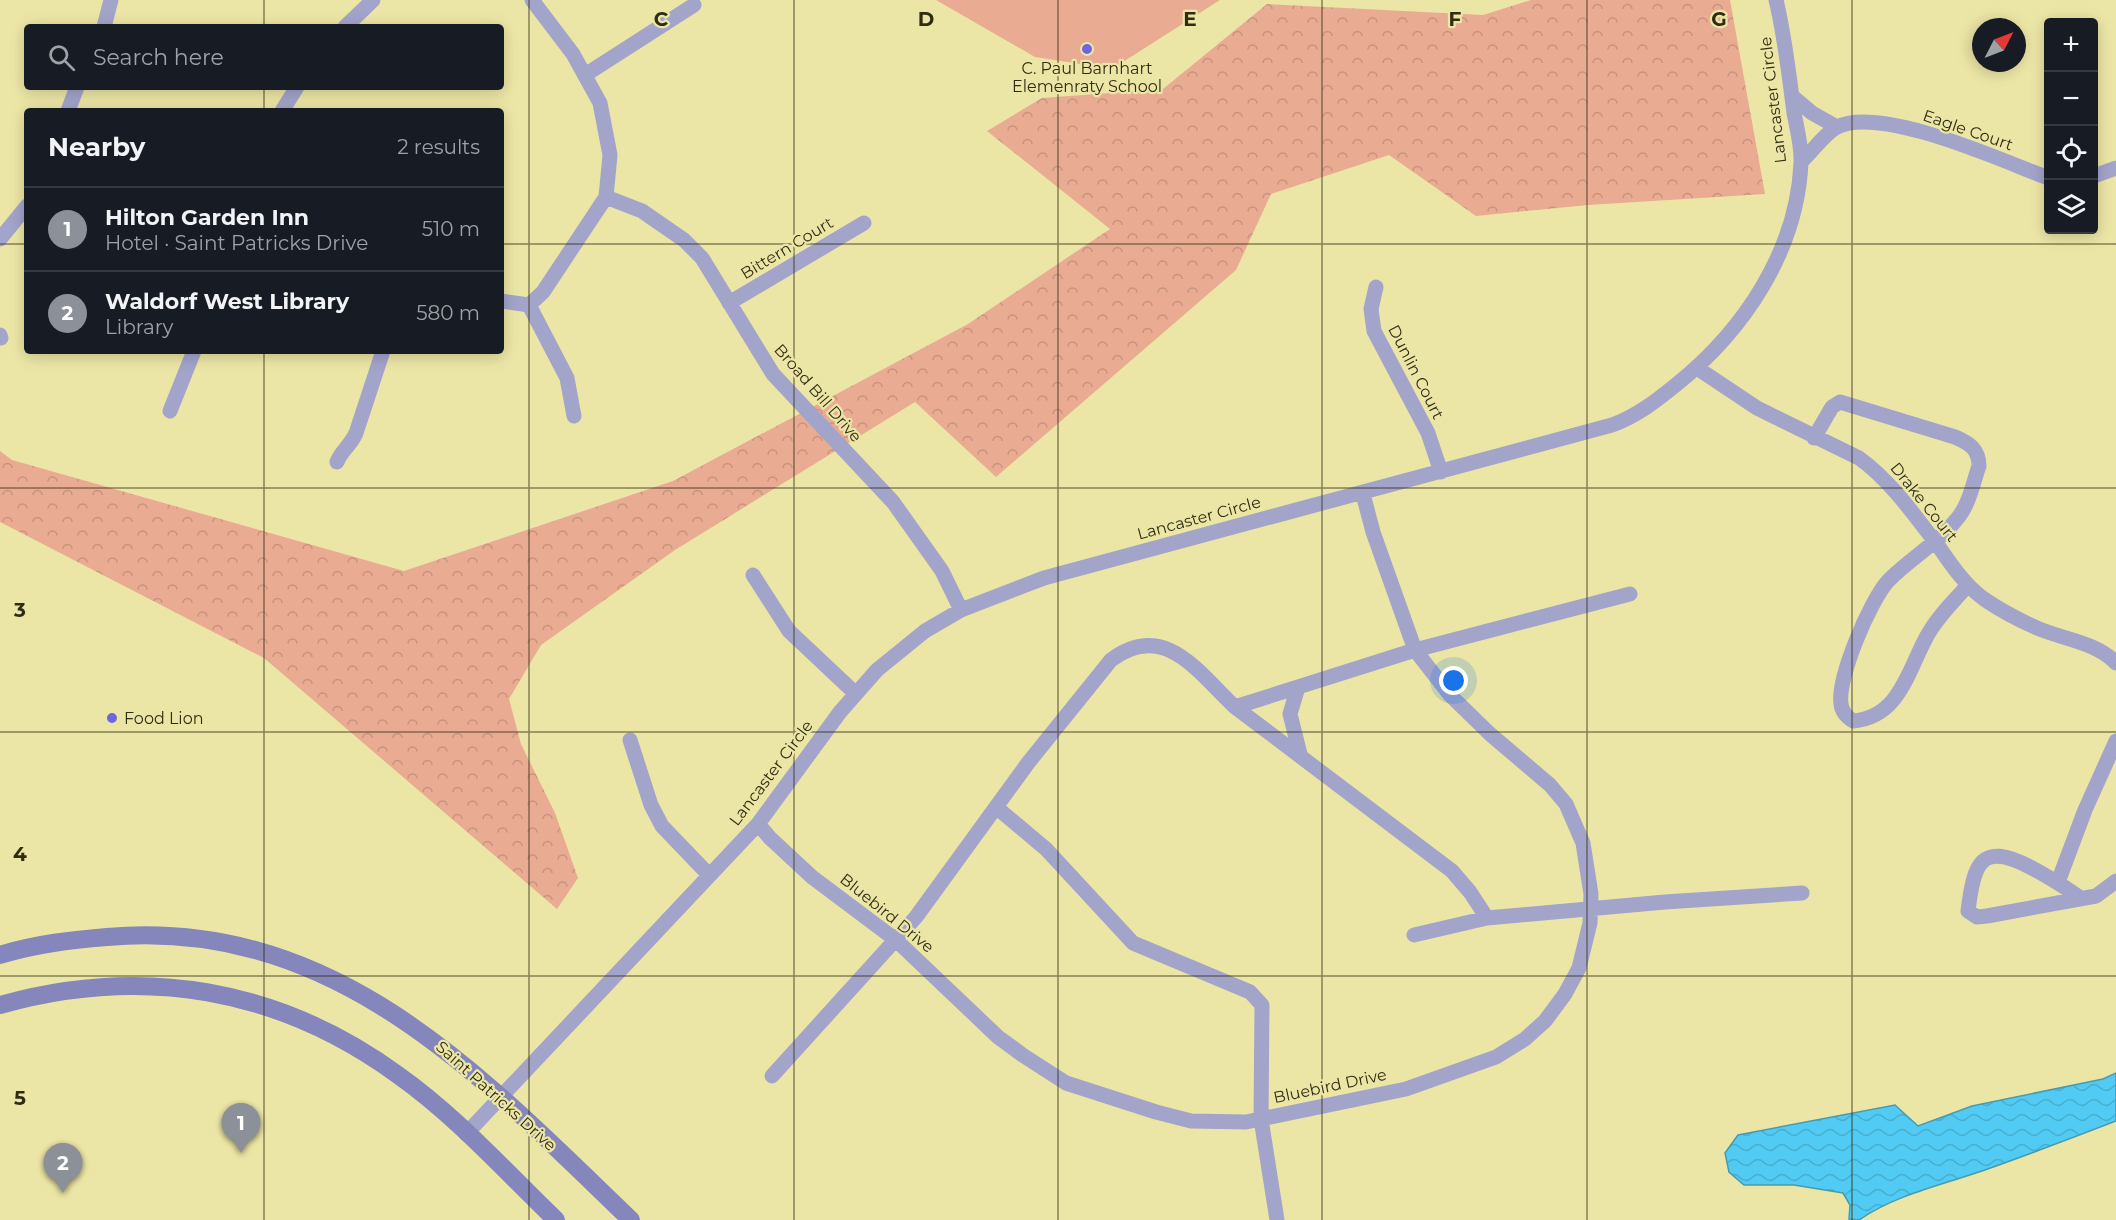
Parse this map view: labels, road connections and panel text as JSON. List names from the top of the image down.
{
  "streets": {
    "main road": ["Saint Patricks Drive"],
    "street": [
      "Lancaster Circle",
      "Eagle Court",
      "Bittern Court",
      "Dunlin Court",
      "Broad Bill Drive",
      "Drake Court",
      "Bluebird Drive"
    ]
  },
  "crossings": [
    ["Lancaster Circle", "Dunlin Court"],
    ["Lancaster Circle", "Broad Bill Drive"],
    ["Lancaster Circle", "Drake Court"],
    ["Lancaster Circle", "Bluebird Drive"],
    ["Lancaster Circle", "Saint Patricks Drive"],
    ["Bittern Court", "Broad Bill Drive"]
  ],
  "places": ["C. Paul Barnhart Elemenraty School", "Food Lion"],
  "north": "top right",
  "page": {
    "map_buttons": ["+", "−"],
    "search": "Search here",
    "heading": ["Nearby", "2 results"],
    "list": [
      {
        "mark": "1",
        "name": "Hilton Garden Inn",
        "note": "Hotel · Saint Patricks Drive",
        "value": "510 m"
      },
      {
        "mark": "2",
        "name": "Waldorf West Library",
        "note": "Library",
        "value": "580 m"
      }
    ],
    "pins": ["1", "2"]
  },
  "grid": {
    "columns": [
      "C",
      "D",
      "E",
      "F",
      "G"
    ],
    "rows": ["3", "4", "5"]
  }
}
